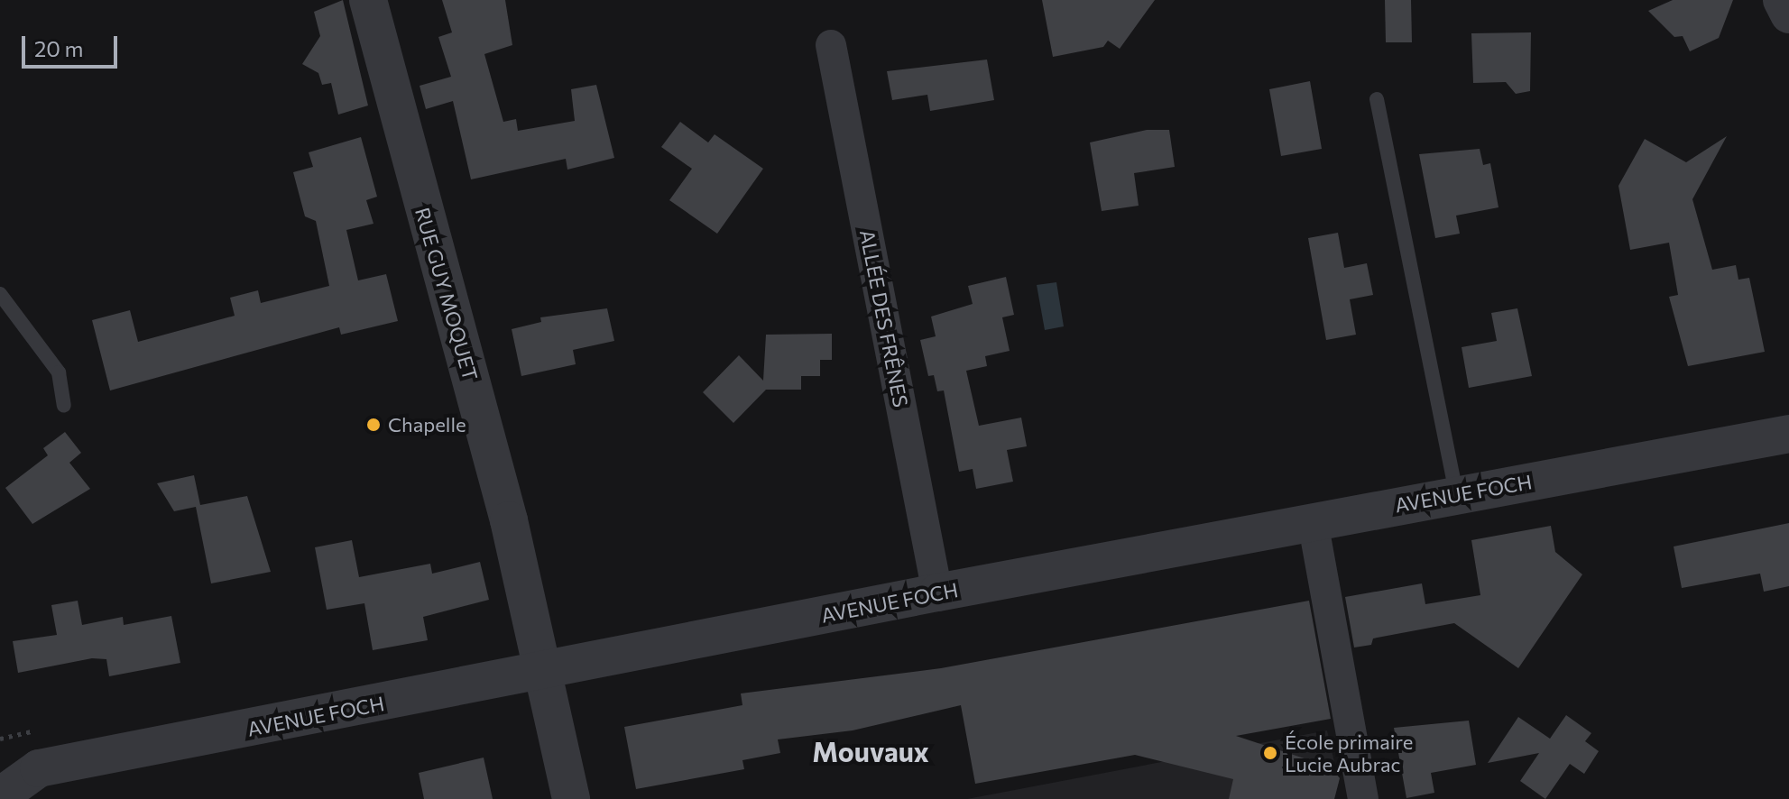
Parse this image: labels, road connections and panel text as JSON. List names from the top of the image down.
{
  "streets": {
    "street": ["RUE GUY MOQUET", "ALLÉE DES FRÊNES", "AVENUE FOCH"]
  },
  "crossings": [
    ["RUE GUY MOQUET", "AVENUE FOCH"],
    ["ALLÉE DES FRÊNES", "AVENUE FOCH"]
  ],
  "districts": ["Mouvaux"],
  "places": ["Chapelle", "École primaire Lucie Aubrac"],
  "scale_bar": "20 m"
}
